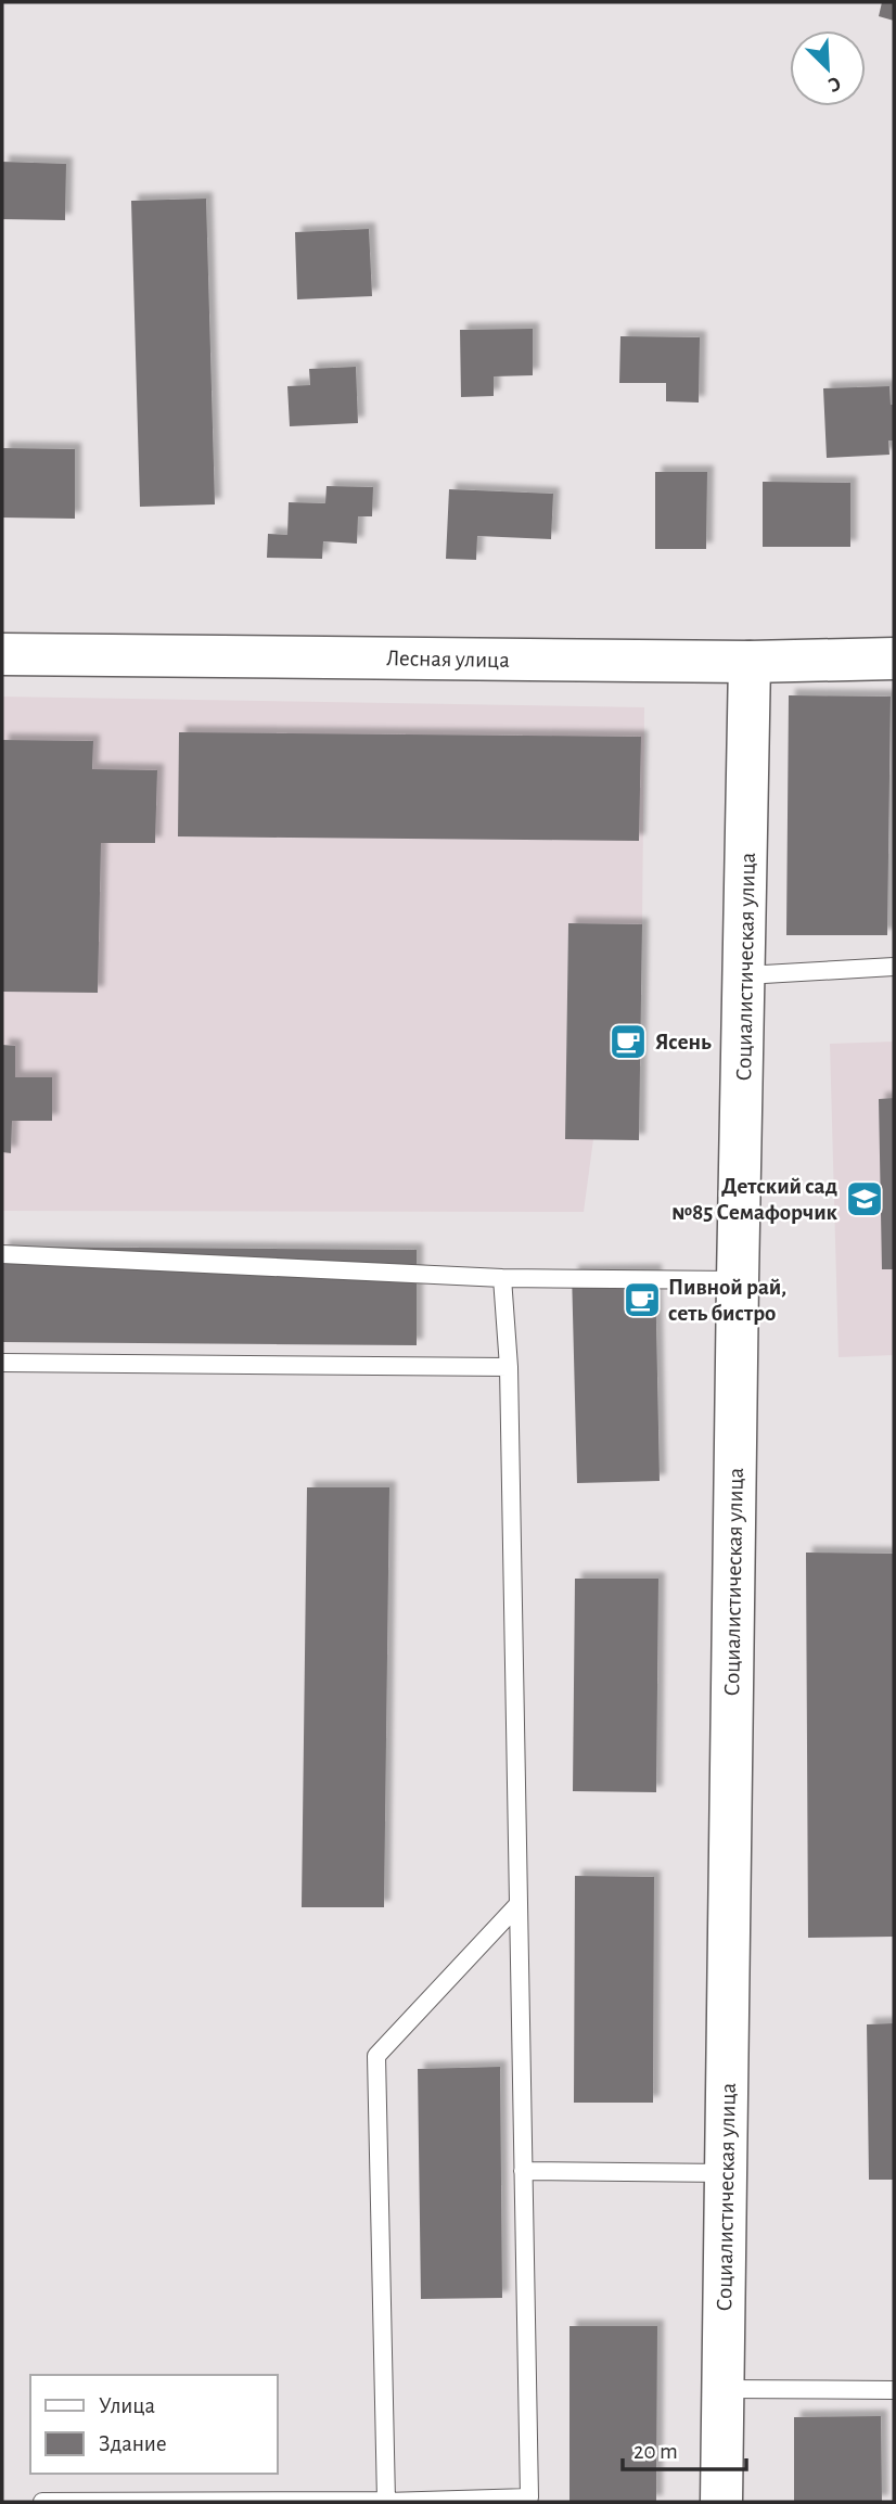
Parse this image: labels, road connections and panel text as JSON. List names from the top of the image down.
{
  "streets": {
    "street": ["Лесная улица", "Социалистическая улица"]
  },
  "crossings": [
    ["Лесная улица", "Социалистическая улица"]
  ],
  "places": {
    "cafe": ["Ясень", "Пивной рай, сеть бистро"],
    "school or university": ["Детский сад №85 Семафорчик"]
  },
  "legend": ["Улица", "Здание"],
  "scale_bar": "20 m",
  "north": "bottom right"
}
